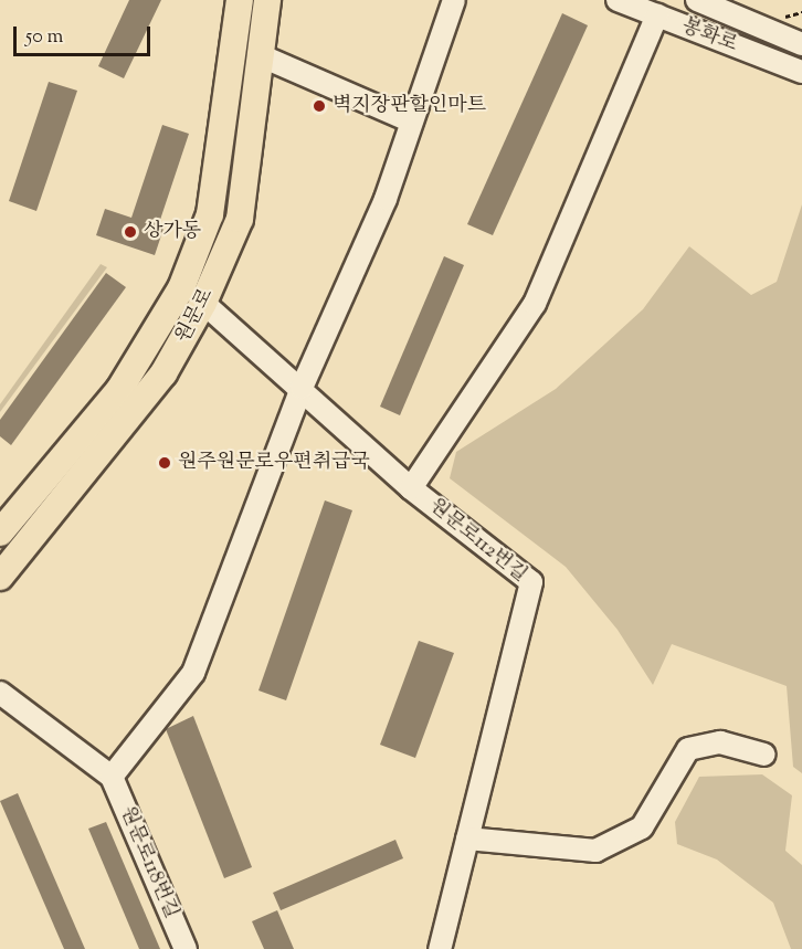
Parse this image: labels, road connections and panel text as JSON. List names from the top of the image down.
{
  "streets": {
    "main road": ["원문로"],
    "street": ["봉화로", "원문로112번길", "원문로118번길"]
  },
  "crossings": [
    ["원문로", "원문로112번길"]
  ],
  "places": ["벽지장판할인마트", "상가동", "원주원문로우편취급국"],
  "scale_bar": "50 m"
}
